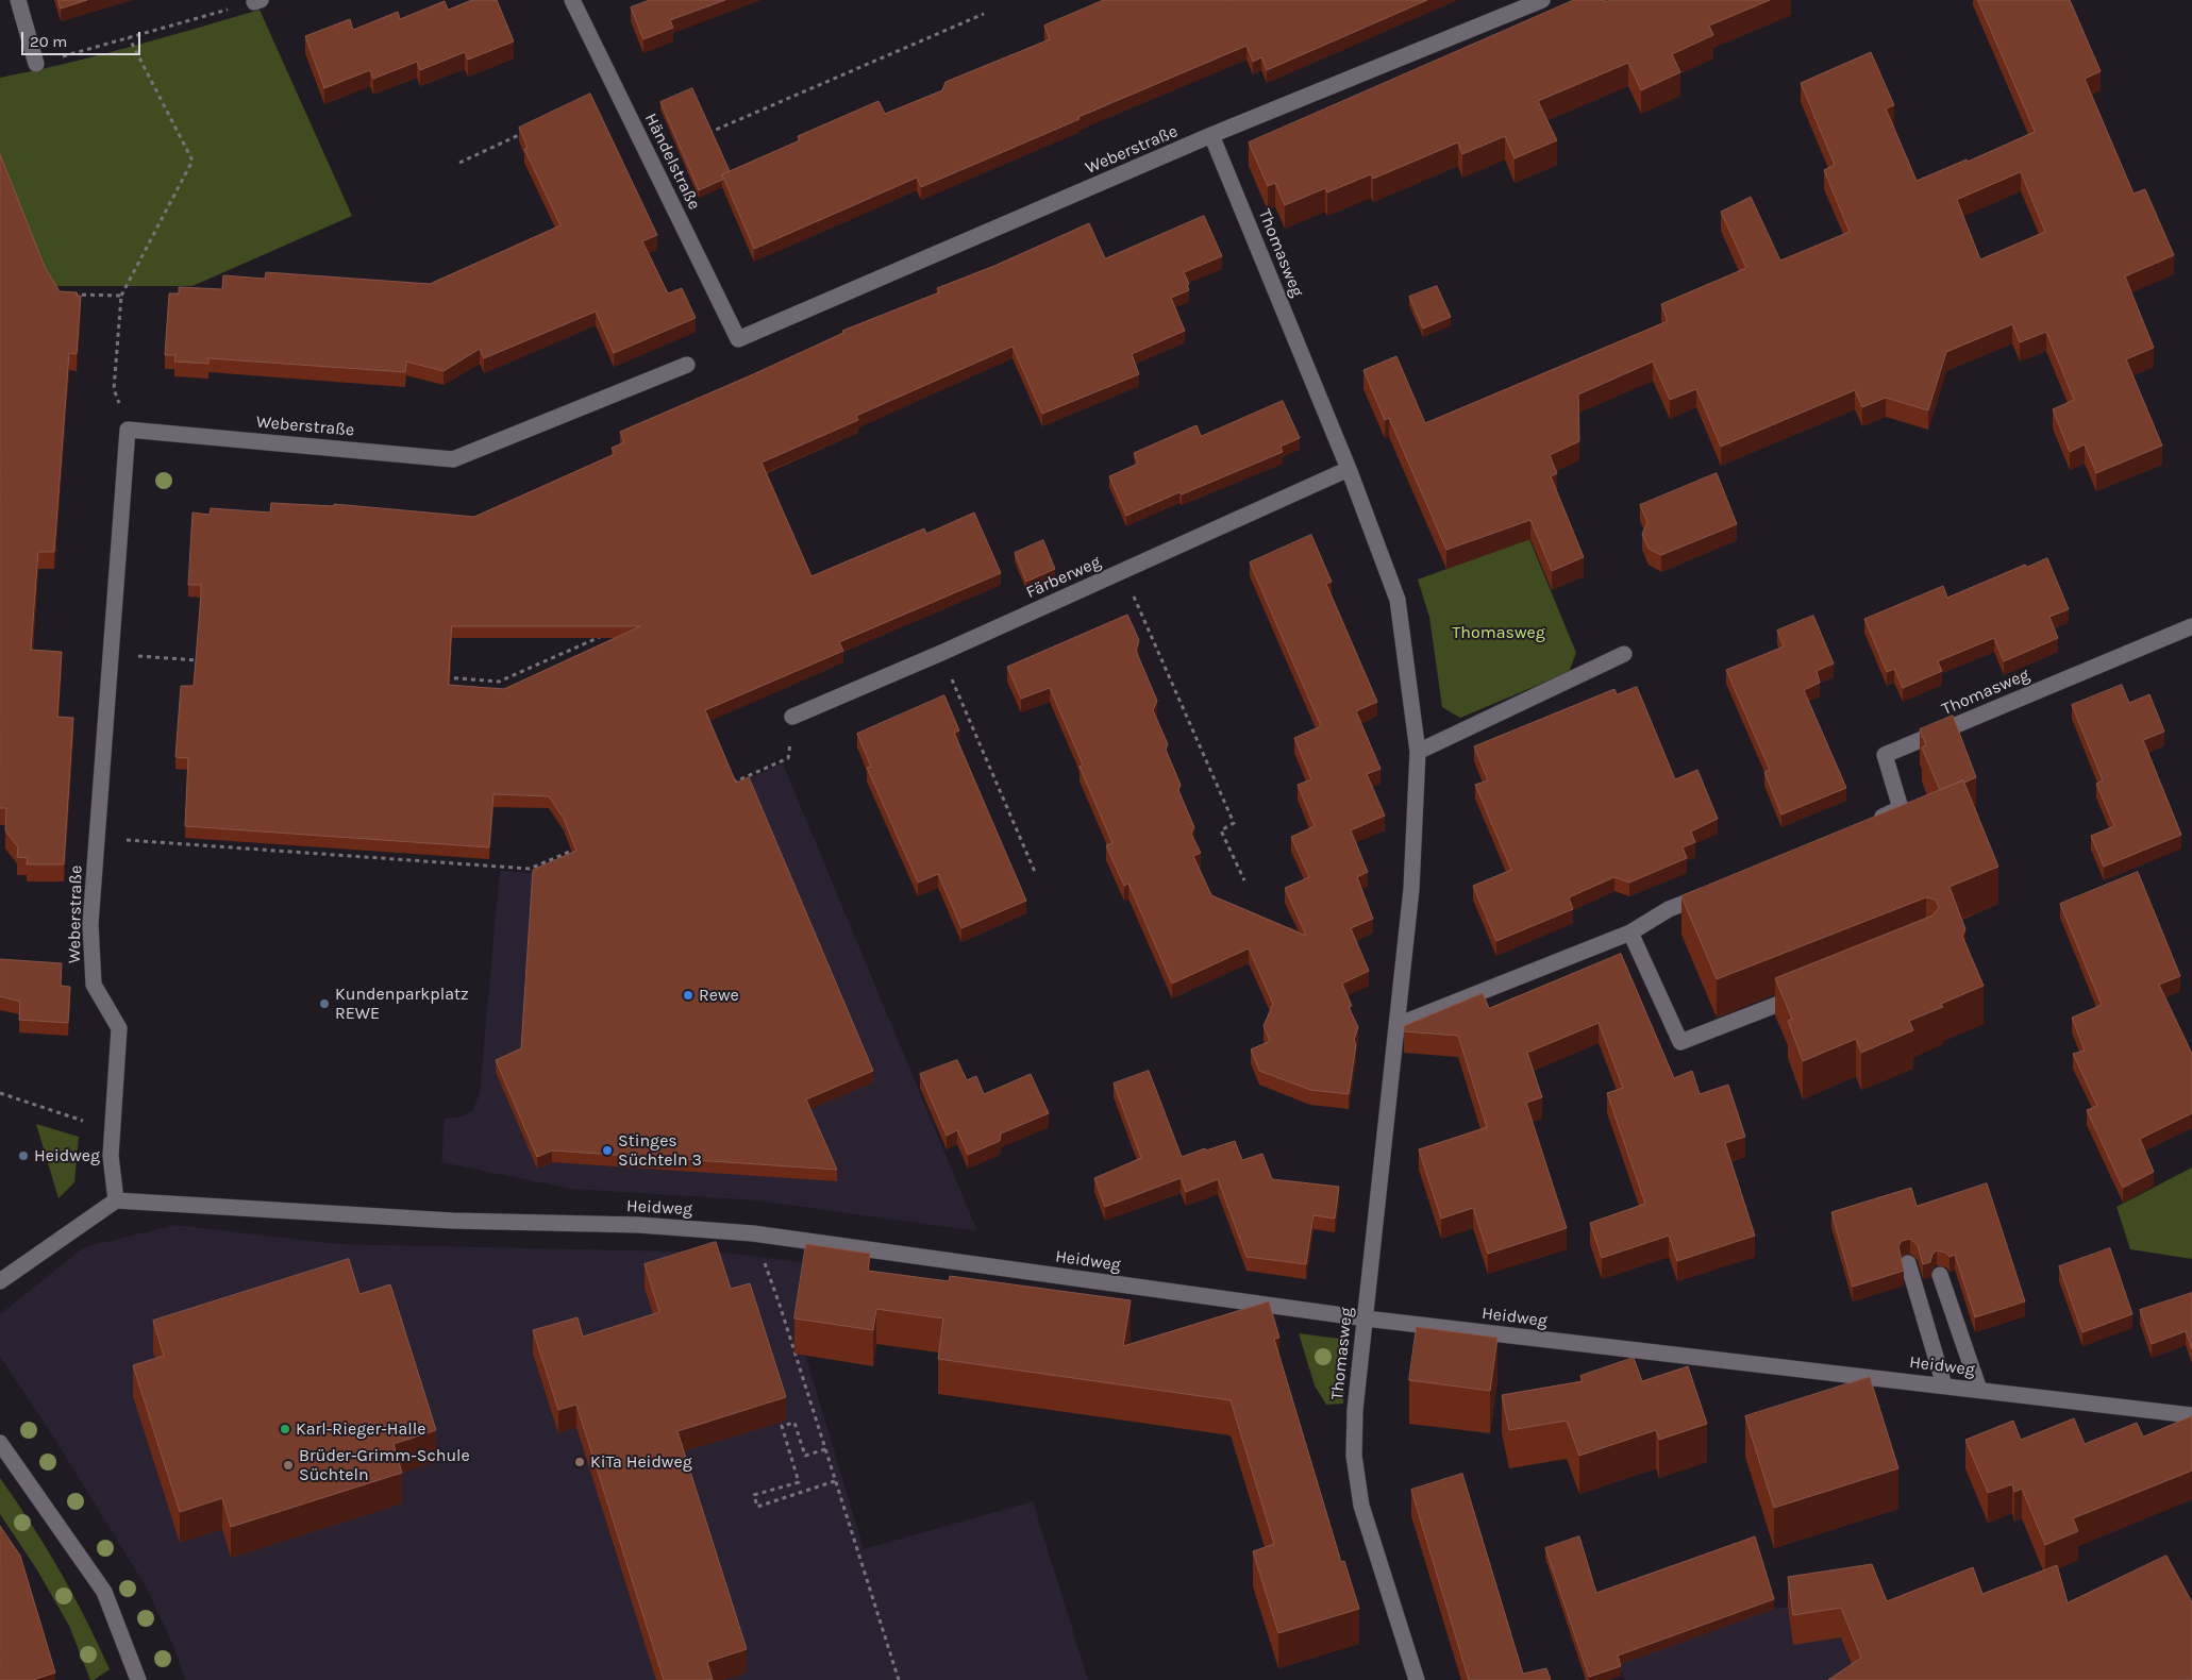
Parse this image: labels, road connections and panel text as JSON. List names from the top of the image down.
{
  "streets": {
    "street": [
      "Weberstraße",
      "Händelstraße",
      "Thomasweg",
      "Färberweg",
      "Heidweg"
    ]
  },
  "crossings": [
    ["Weberstraße", "Händelstraße"],
    ["Weberstraße", "Thomasweg"],
    ["Weberstraße", "Heidweg"],
    ["Thomasweg", "Färberweg"],
    ["Thomasweg", "Heidweg"]
  ],
  "parks": ["Thomasweg"],
  "places": [
    "Rewe",
    "Kundenparkplatz REWE",
    "Stinges Süchteln 3",
    "Heidweg",
    "Karl-Rieger-Halle",
    "KiTa Heidweg",
    "Brüder-Grimm-Schule Süchteln"
  ],
  "scale_bar": "20 m"
}
